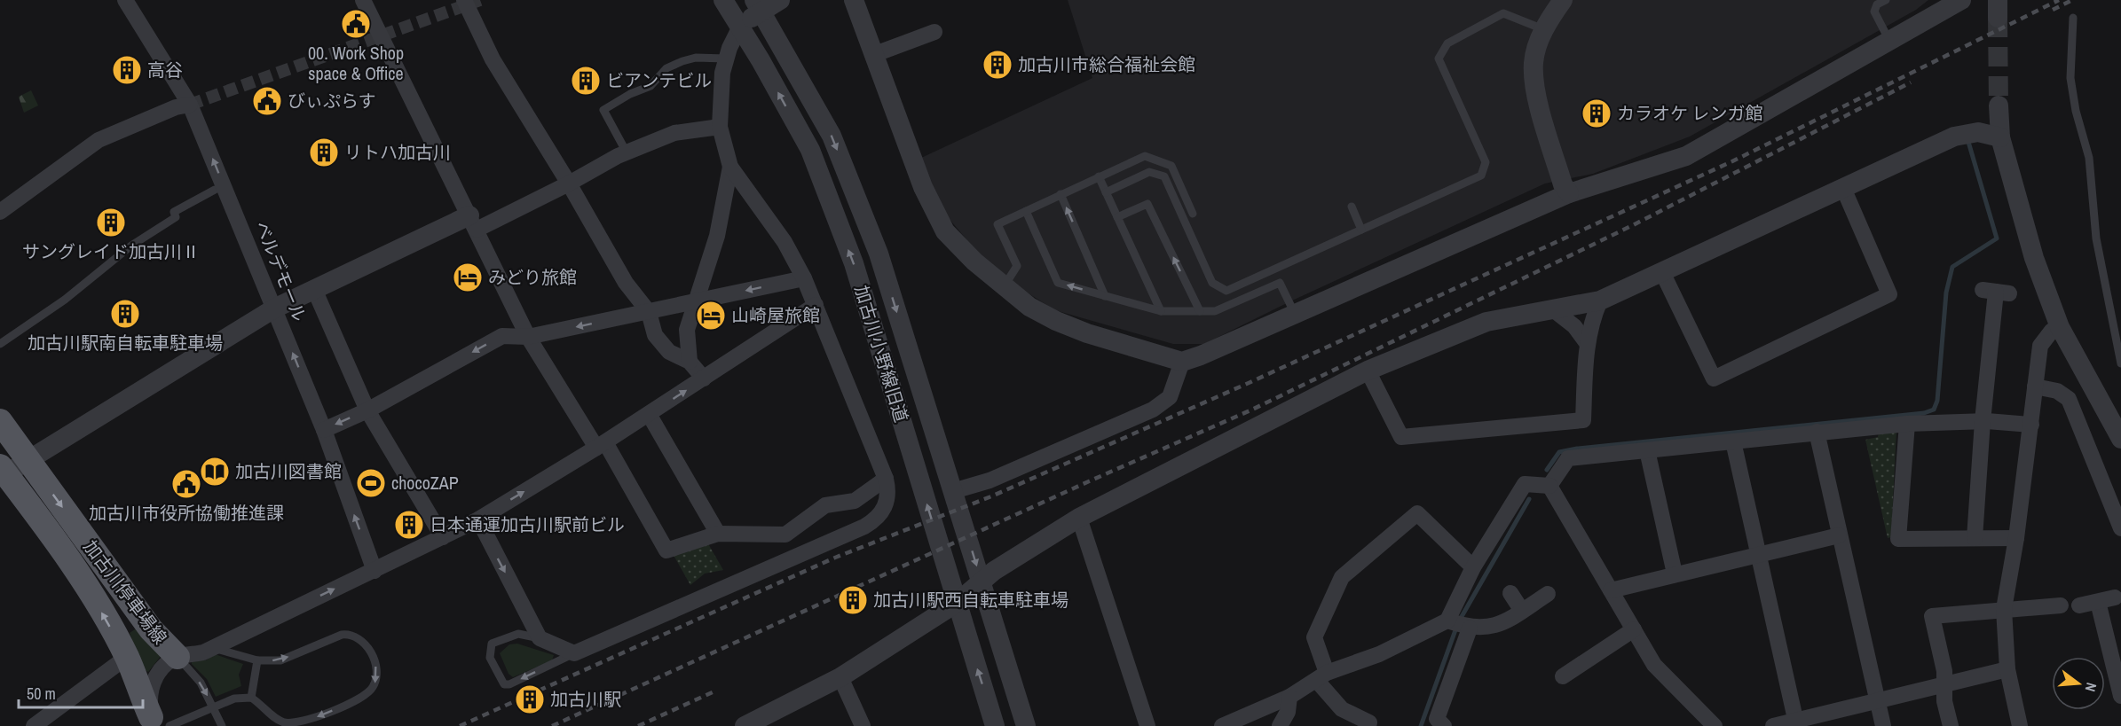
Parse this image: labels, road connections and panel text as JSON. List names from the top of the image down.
{
  "streets": {
    "main road": ["加古川停車場線"],
    "street": ["ベルデモール", "加古川小野線旧道"]
  },
  "places": {
    "public building": ["00. Work Shop space & Office", "びぃぷらす", "加古川市役所協働推進課"],
    "building": [
      "加古川市総合福祉会館",
      "高谷",
      "ビアンテビル",
      "カラオケ レンガ館",
      "リトハ加古川",
      "サングレイド加古川Ⅱ",
      "加古川駅南自転車駐車場",
      "日本通運加古川駅前ビル",
      "加古川駅西自転車駐車場",
      "加古川駅"
    ],
    "hotel": ["みどり旅館", "山崎屋旅館"],
    "library": ["加古川図書館"],
    "sports": ["chocoZAP"]
  },
  "scale_bar": "50 m",
  "north": "right"
}
